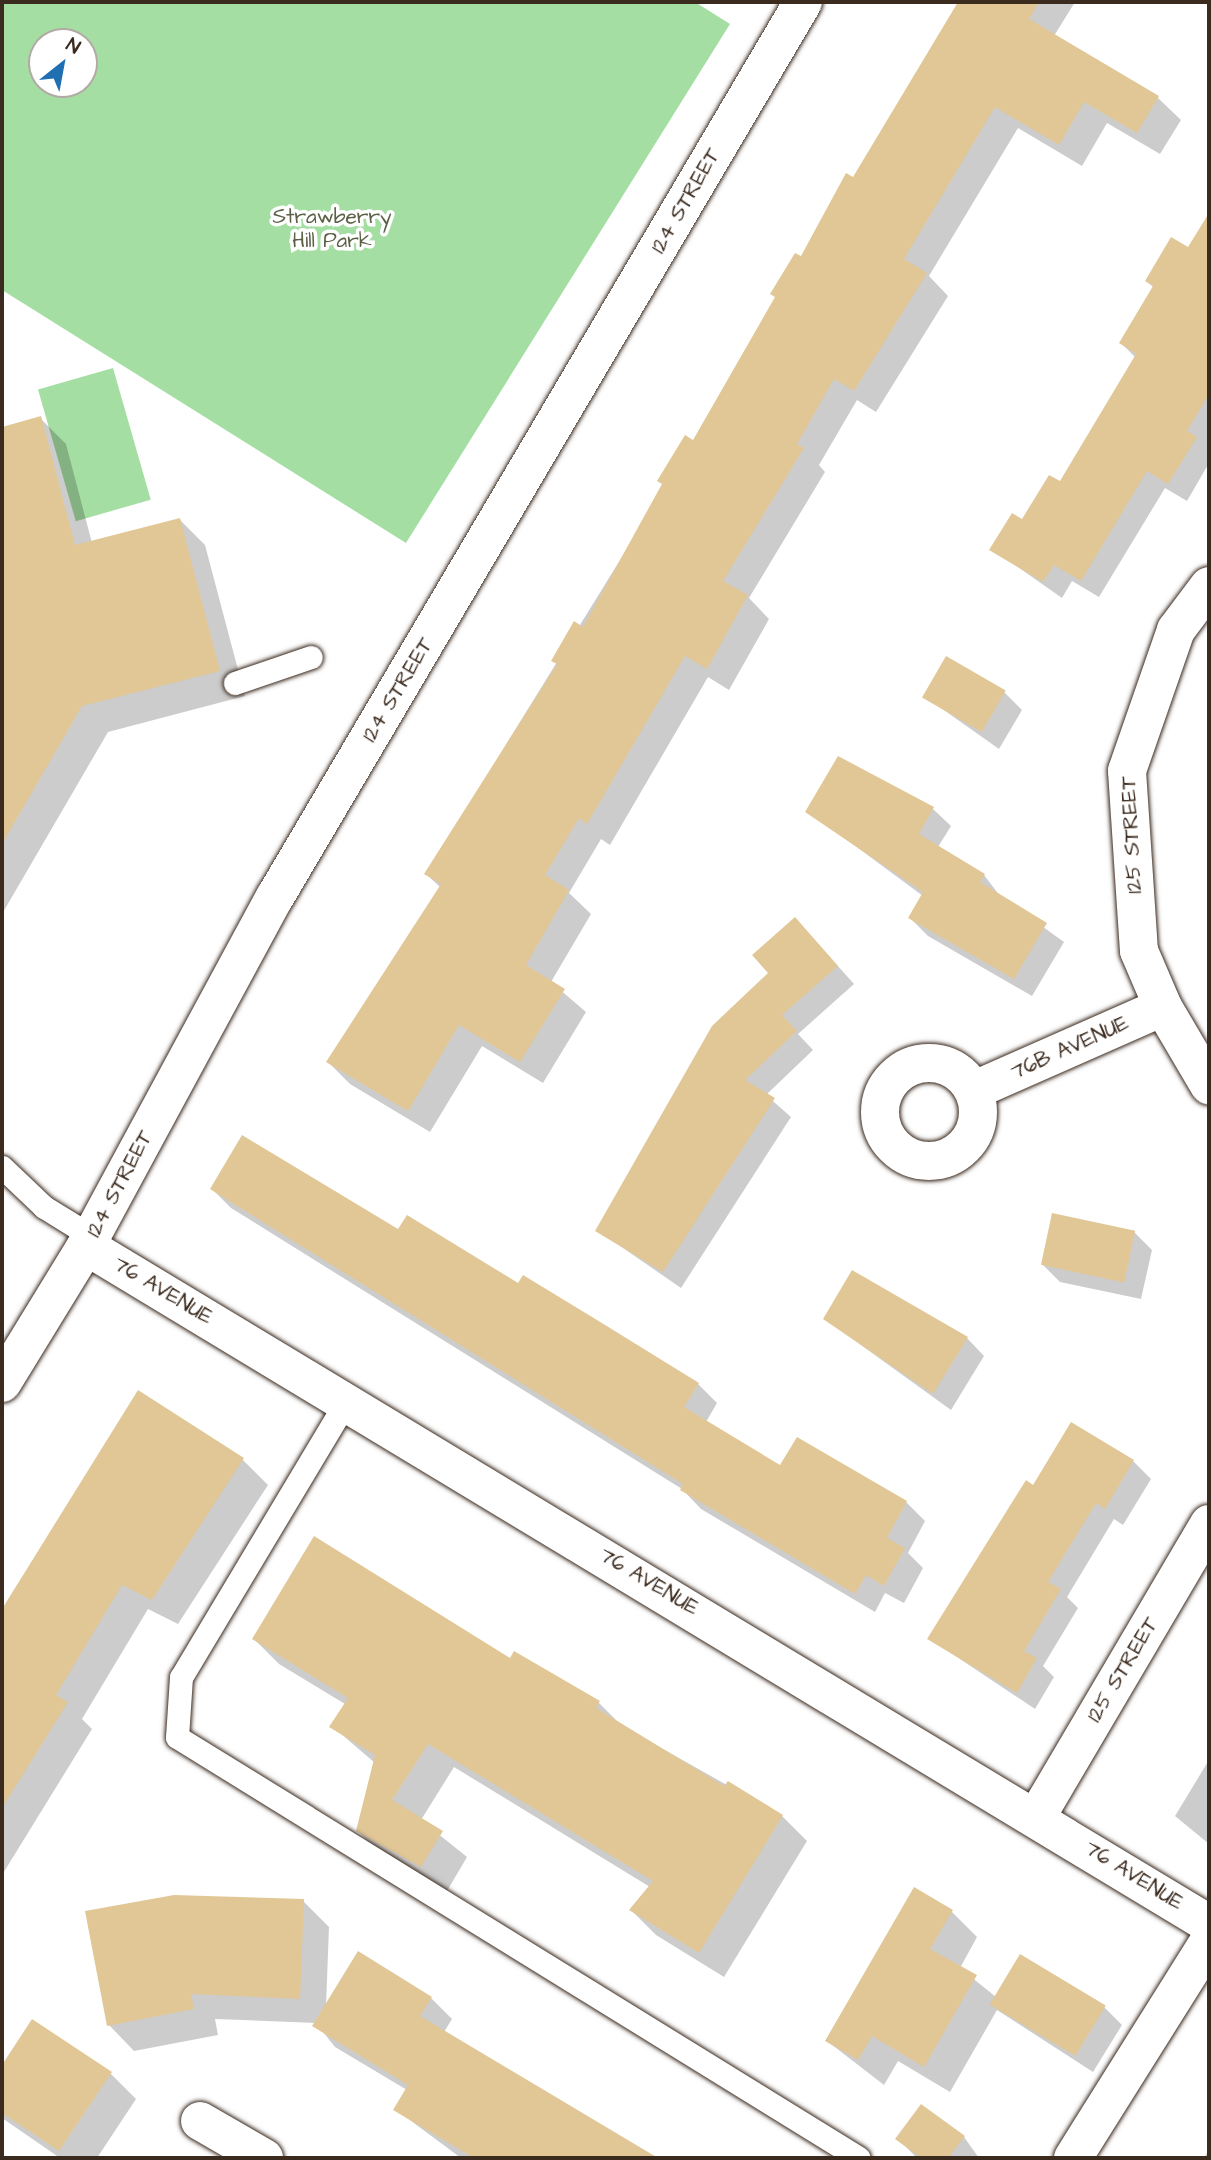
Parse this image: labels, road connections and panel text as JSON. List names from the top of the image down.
{
  "streets": {
    "street": [
      "124 STREET",
      "125 STREET",
      "76B AVENUE",
      "76 AVENUE"
    ]
  },
  "crossings": [
    ["124 STREET", "76 AVENUE"],
    ["125 STREET", "76B AVENUE"],
    ["125 STREET", "76 AVENUE"]
  ],
  "parks": ["Strawberry Hill Park"],
  "north": "top right"
}
